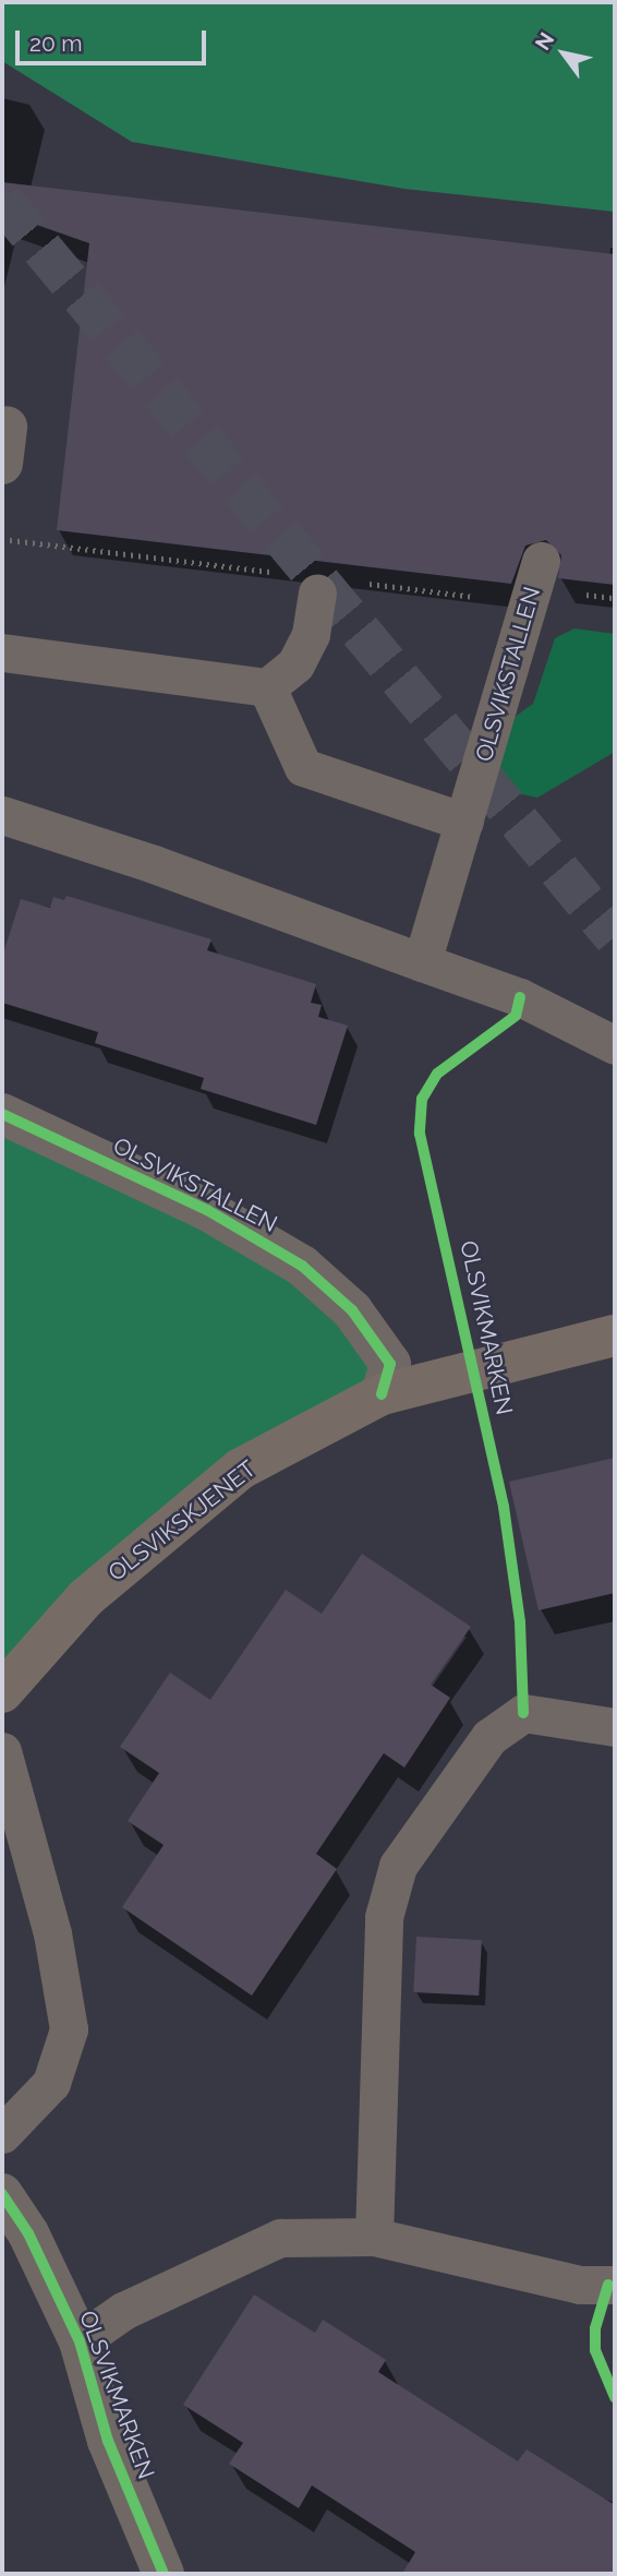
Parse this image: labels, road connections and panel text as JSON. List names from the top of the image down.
{
  "streets": {
    "main road": ["OLSVIKSKJENET"],
    "street": ["OLSVIKSTALLEN", "OLSVIKMARKEN"]
  },
  "crossings": [
    ["OLSVIKSTALLEN", "OLSVIKSKJENET"]
  ],
  "scale_bar": "20 m",
  "north": "top left"
}
